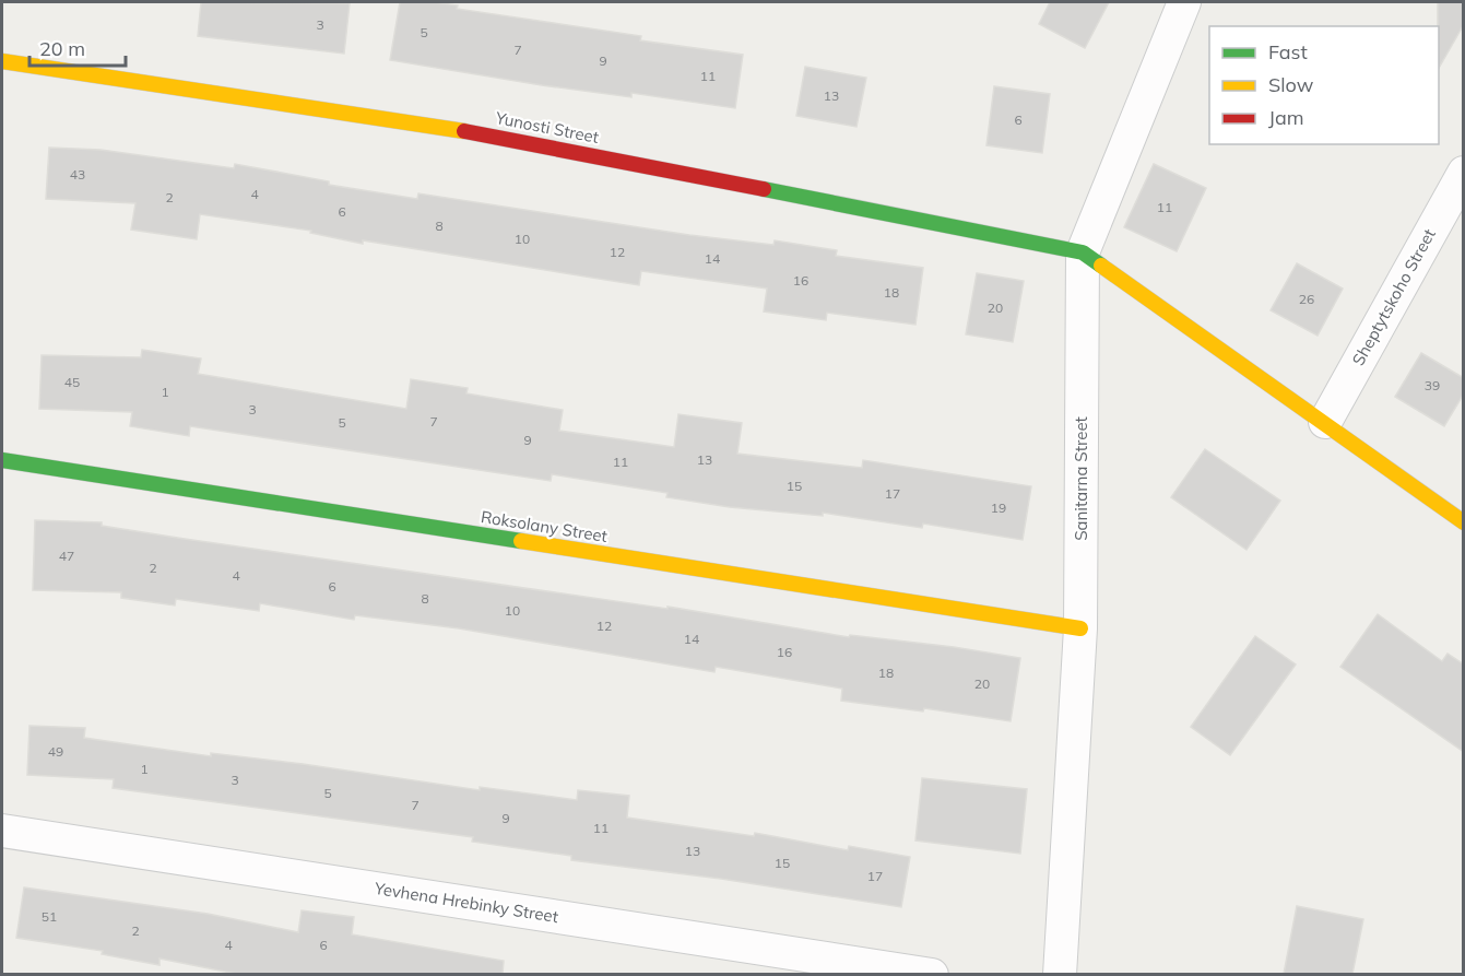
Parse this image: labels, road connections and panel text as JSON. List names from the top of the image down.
{
  "streets": {
    "street": [
      "Yunosti Street",
      "Sheptytskoho Street",
      "Sanitarna Street",
      "Roksolany Street",
      "Yevhena Hrebinky Street"
    ]
  },
  "crossings": [
    ["Yunosti Street", "Sanitarna Street"],
    ["Sanitarna Street", "Roksolany Street"]
  ],
  "house_numbers": [
    "3",
    "5",
    "7",
    "9",
    "11",
    "13",
    "6",
    "43",
    "4",
    "2",
    "11",
    "6",
    "8",
    "10",
    "12",
    "14",
    "16",
    "18",
    "26",
    "20",
    "45",
    "39",
    "1",
    "3",
    "7",
    "5",
    "9",
    "13",
    "11",
    "15",
    "17",
    "19",
    "47",
    "2",
    "4",
    "6",
    "8",
    "10",
    "12",
    "14",
    "16",
    "18",
    "20",
    "49",
    "1",
    "3",
    "5",
    "7",
    "9",
    "11",
    "13",
    "15",
    "17",
    "51",
    "2",
    "4",
    "6"
  ],
  "legend": ["Fast", "Slow", "Jam"],
  "scale_bar": "20 m"
}
